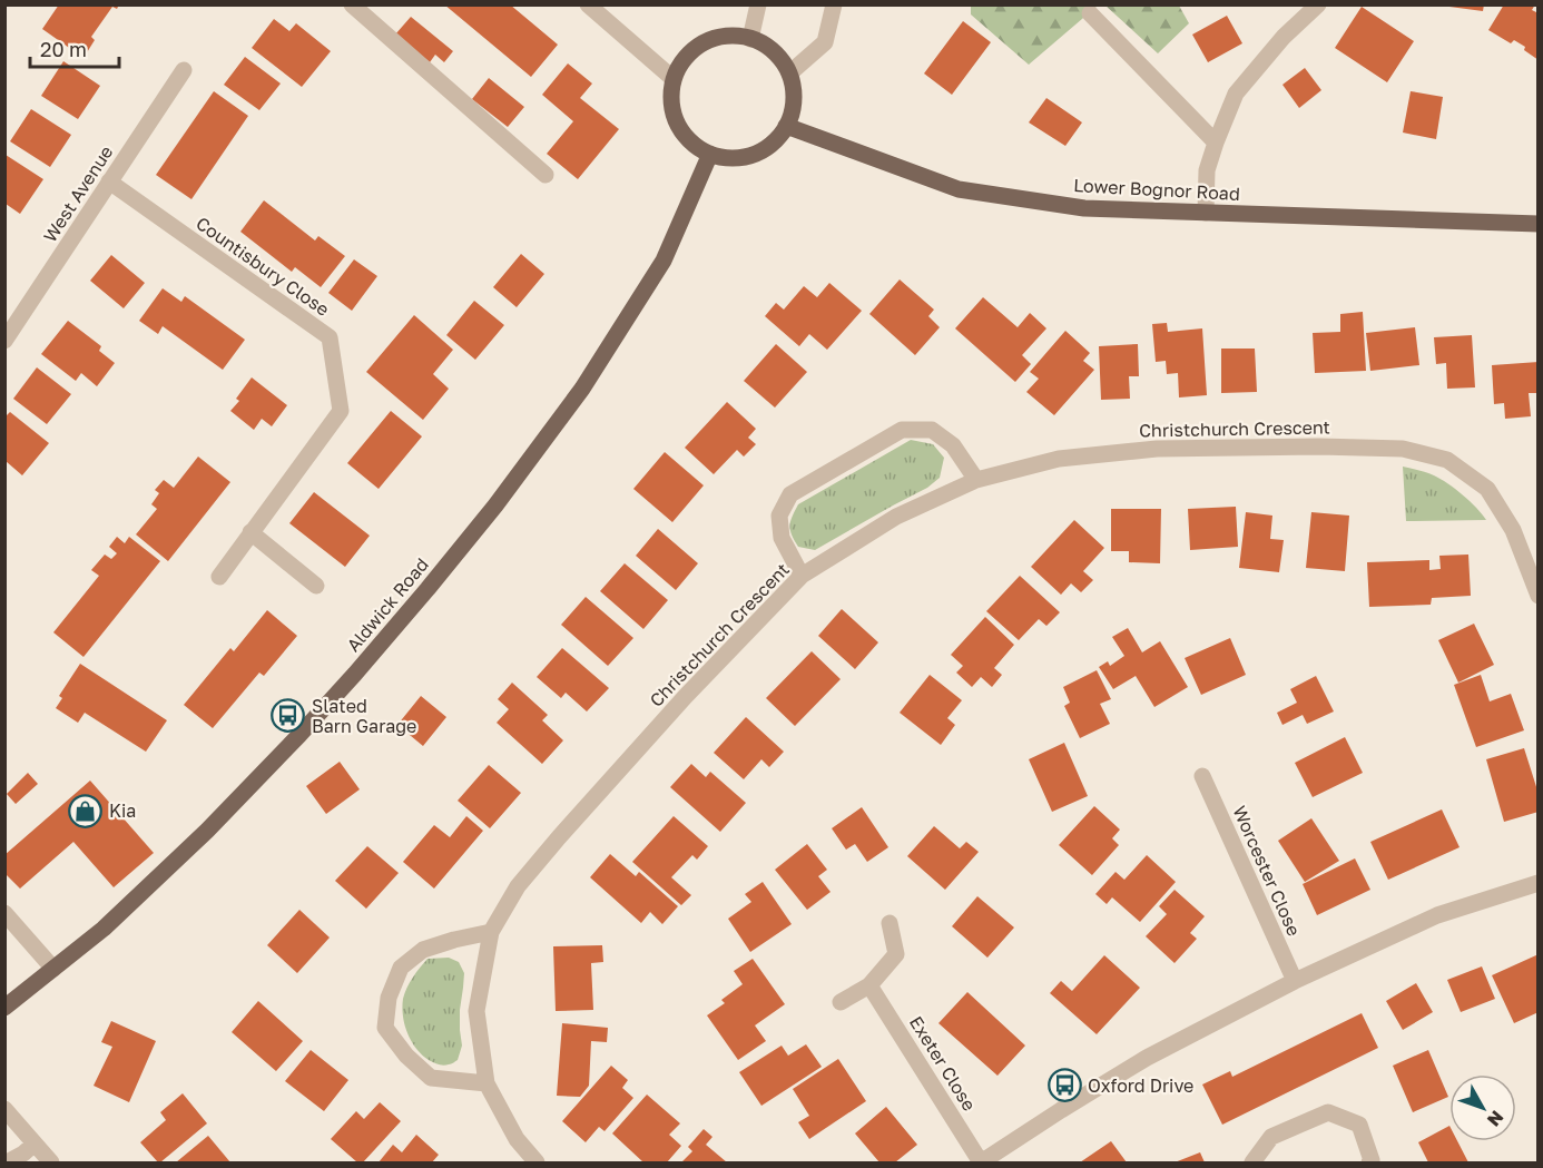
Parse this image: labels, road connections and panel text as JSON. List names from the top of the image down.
{
  "streets": {
    "main road": ["Lower Bognor Road", "Aldwick Road"],
    "street": [
      "West Avenue",
      "Countisbury Close",
      "Christchurch Crescent",
      "Worcester Close",
      "Exeter Close"
    ]
  },
  "crossings": [
    ["Lower Bognor Road", "Aldwick Road"],
    ["West Avenue", "Countisbury Close"]
  ],
  "places": {
    "bus stop": ["Slated Barn Garage", "Oxford Drive"],
    "shop": ["Kia"]
  },
  "scale_bar": "20 m",
  "north": "bottom right"
}
